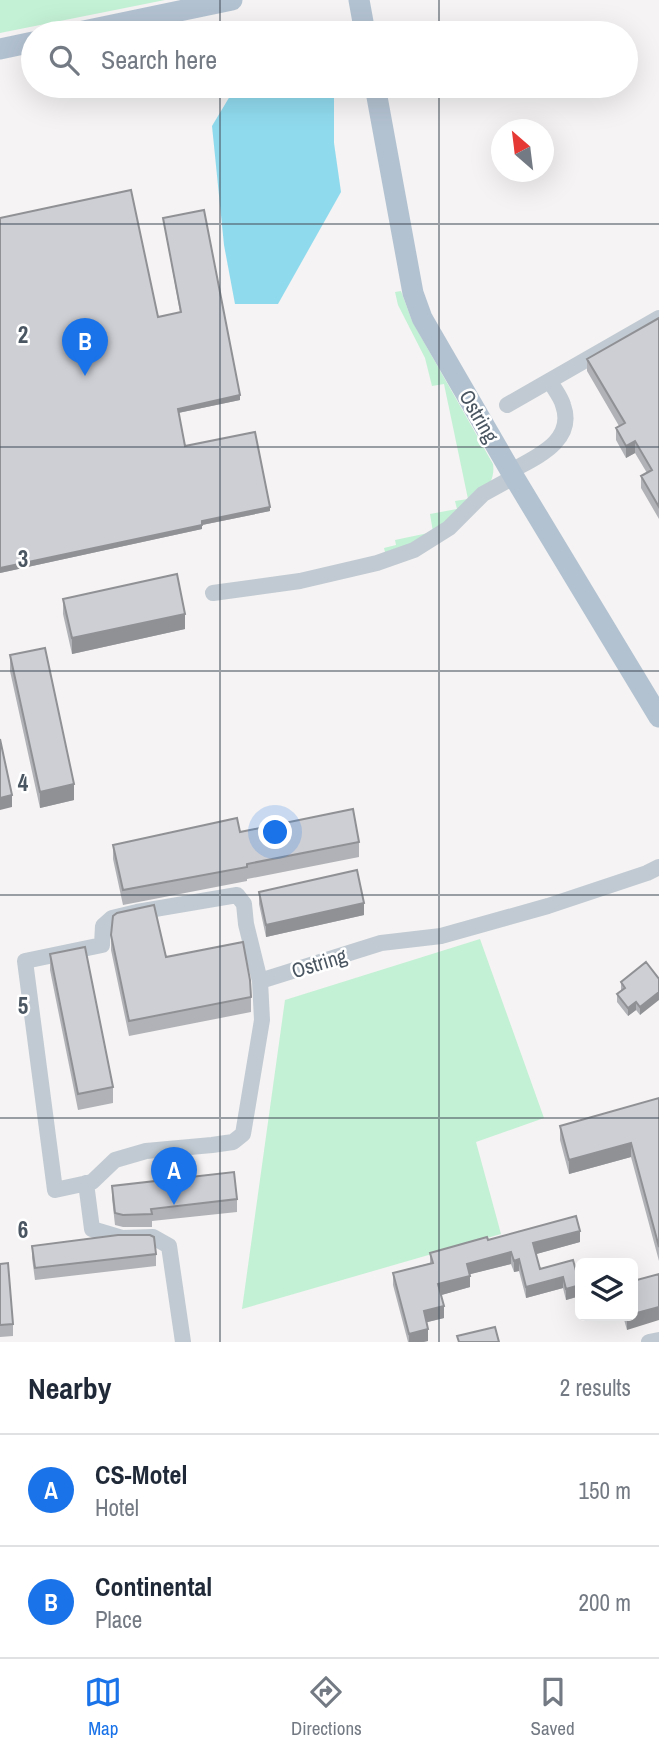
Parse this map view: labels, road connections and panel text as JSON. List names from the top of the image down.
{
  "streets": {
    "main road": ["Ostring"]
  },
  "north": "top left",
  "page": {
    "search": "Search here",
    "pins": ["B", "A"],
    "heading": ["Nearby", "2 results"],
    "list": [
      {
        "mark": "A",
        "name": "CS-Motel",
        "note": "Hotel",
        "value": "150 m"
      },
      {
        "mark": "B",
        "name": "Continental",
        "note": "Place",
        "value": "200 m"
      }
    ],
    "nav": ["Map", "Directions", "Saved"]
  },
  "grid": {
    "rows": [
      "2",
      "3",
      "4",
      "5",
      "6"
    ]
  }
}
